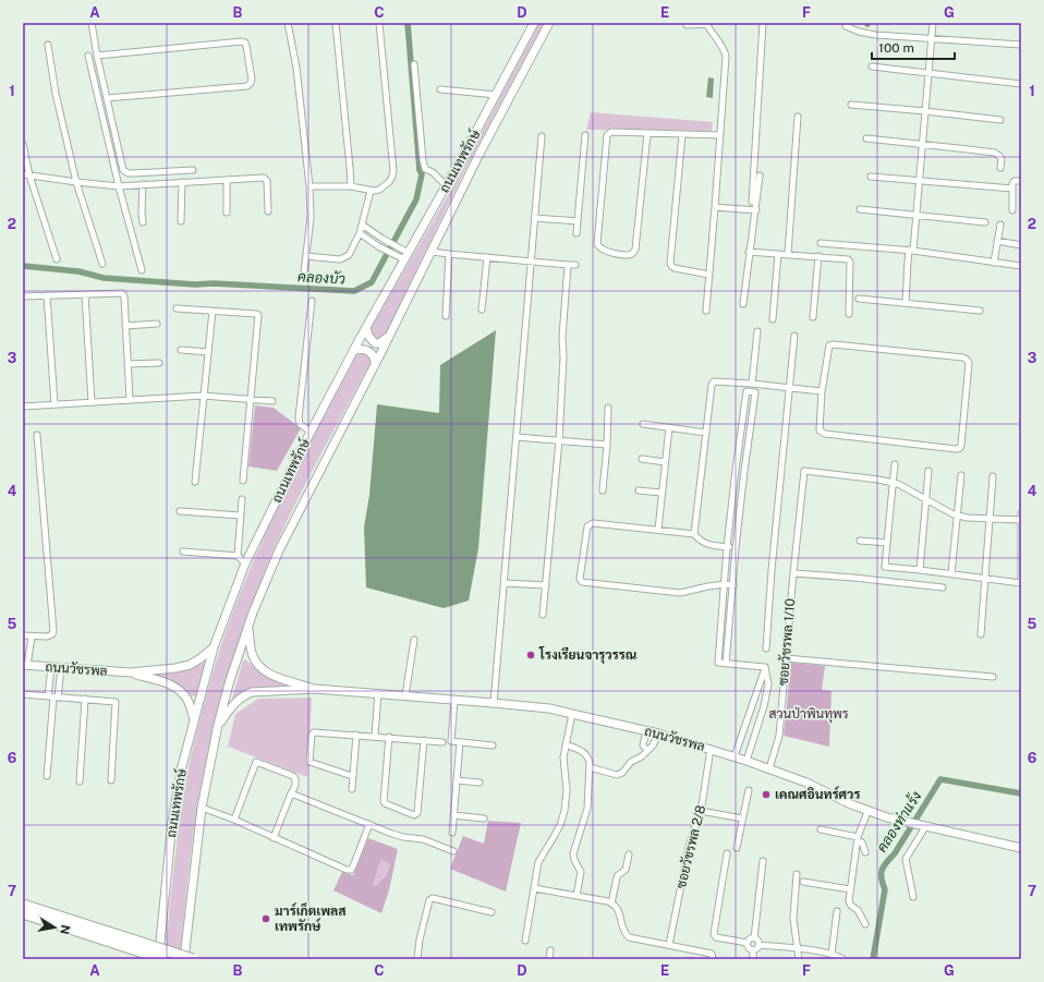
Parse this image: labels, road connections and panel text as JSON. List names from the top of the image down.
{
  "streets": {
    "main road": ["ถนนเทพรักษ์", "ถนนวัชรพล"],
    "street": ["ซอยวัชรพล 1/10", "ซอยวัชรพล 2/8"]
  },
  "crossings": [
    ["ถนนเทพรักษ์", "ถนนวัชรพล"],
    ["ซอยวัชรพล 1/10", "ถนนวัชรพล"],
    ["ถนนวัชรพล", "ซอยวัชรพล 2/8"]
  ],
  "water": ["คลองบัว", "คลองท่าแร้ง"],
  "parks": ["สวนป่าพินทุพร"],
  "places": ["โรงเรียนจารุวรรณ", "เคณศอินทร์ศวร", "มาร์เก็ตเพลส เทพรักษ์"],
  "scale_bar": "100 m",
  "north": "right",
  "grid": {
    "columns": [
      "A",
      "B",
      "C",
      "D",
      "E",
      "F",
      "G"
    ],
    "rows": [
      "1",
      "2",
      "3",
      "4",
      "5",
      "6",
      "7"
    ]
  }
}
